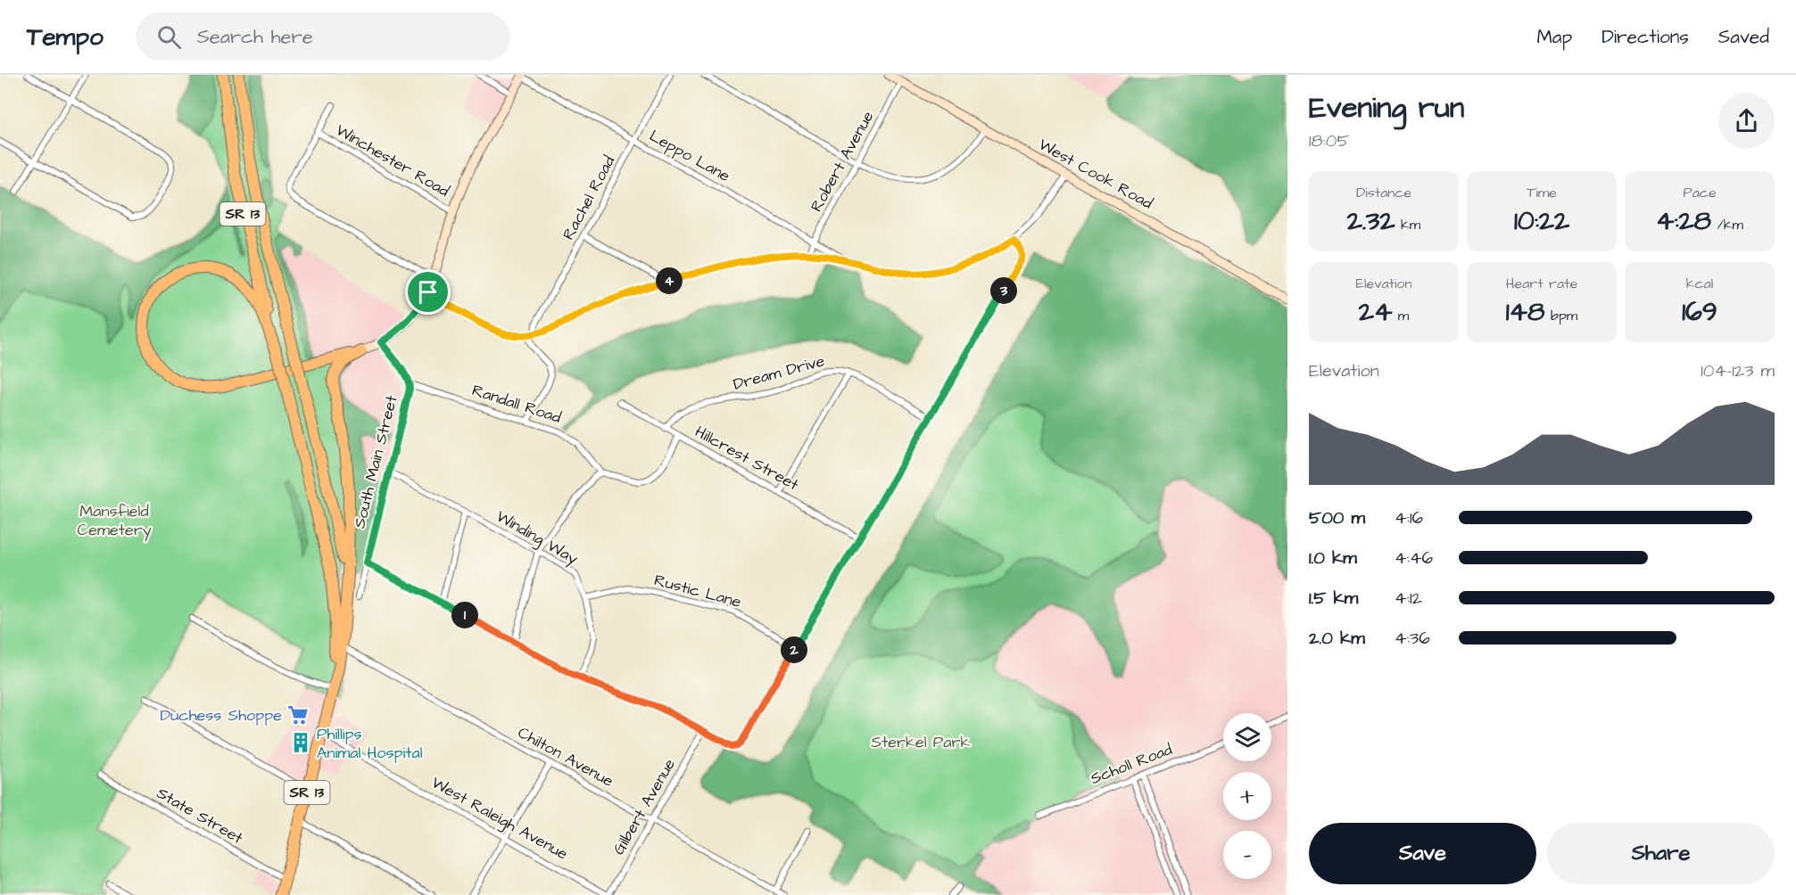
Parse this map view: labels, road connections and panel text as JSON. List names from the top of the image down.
{
  "streets": {
    "highway": ["SR 13"],
    "main road": ["West Cook Road"],
    "street": [
      "Leppo Lane",
      "Winchester Road",
      "Robert Avenue",
      "Rachel Road",
      "Dream Drive",
      "Randall Road",
      "Hillcrest Street",
      "South Main Street",
      "Winding Way",
      "Rustic Lane",
      "Chilton Avenue",
      "Scholl Road",
      "Gilbert Avenue",
      "State Street",
      "West Raleigh Avenue"
    ]
  },
  "crossings": [
    ["Leppo Lane", "Robert Avenue"],
    ["Leppo Lane", "Rachel Road"],
    ["Robert Avenue", "West Cook Road"],
    ["SR 13", "Chilton Avenue"],
    ["SR 13", "State Street"],
    ["SR 13", "West Raleigh Avenue"],
    ["Dream Drive", "Hillcrest Street"],
    ["Randall Road", "South Main Street"],
    ["South Main Street", "Winding Way"],
    ["Winding Way", "Rustic Lane"],
    ["Chilton Avenue", "Gilbert Avenue"],
    ["Gilbert Avenue", "West Raleigh Avenue"]
  ],
  "parks": ["Mansfield Cemetery", "Sterkel Park"],
  "places": {
    "supermarket": ["Duchess Shoppe"],
    "building": ["Phillips Animal Hospital"]
  },
  "page": {
    "header": "Tempo",
    "search": "Search here",
    "nav": ["Map", "Directions", "Saved"],
    "heading": ["Evening run", "18:05"],
    "stats": [
      ["Distance", "2.32 km"],
      ["Time", "10:22"],
      ["Pace", "4:28 /km"],
      ["Elevation", "24 m"],
      ["Heart rate", "148 bpm"],
      ["kcal", "169"]
    ],
    "pins": [
      "4",
      "3",
      "1",
      "2"
    ],
    "chart": ["Elevation", "104–123 m"],
    "list": [
      {
        "name": "500 m",
        "note": "4:16"
      },
      {
        "name": "1.0 km",
        "note": "4:46"
      },
      {
        "name": "1.5 km",
        "note": "4:12"
      },
      {
        "name": "2.0 km",
        "note": "4:36"
      }
    ],
    "map_buttons": ["+", "−"],
    "buttons": ["Save", "Share"]
  }
}
